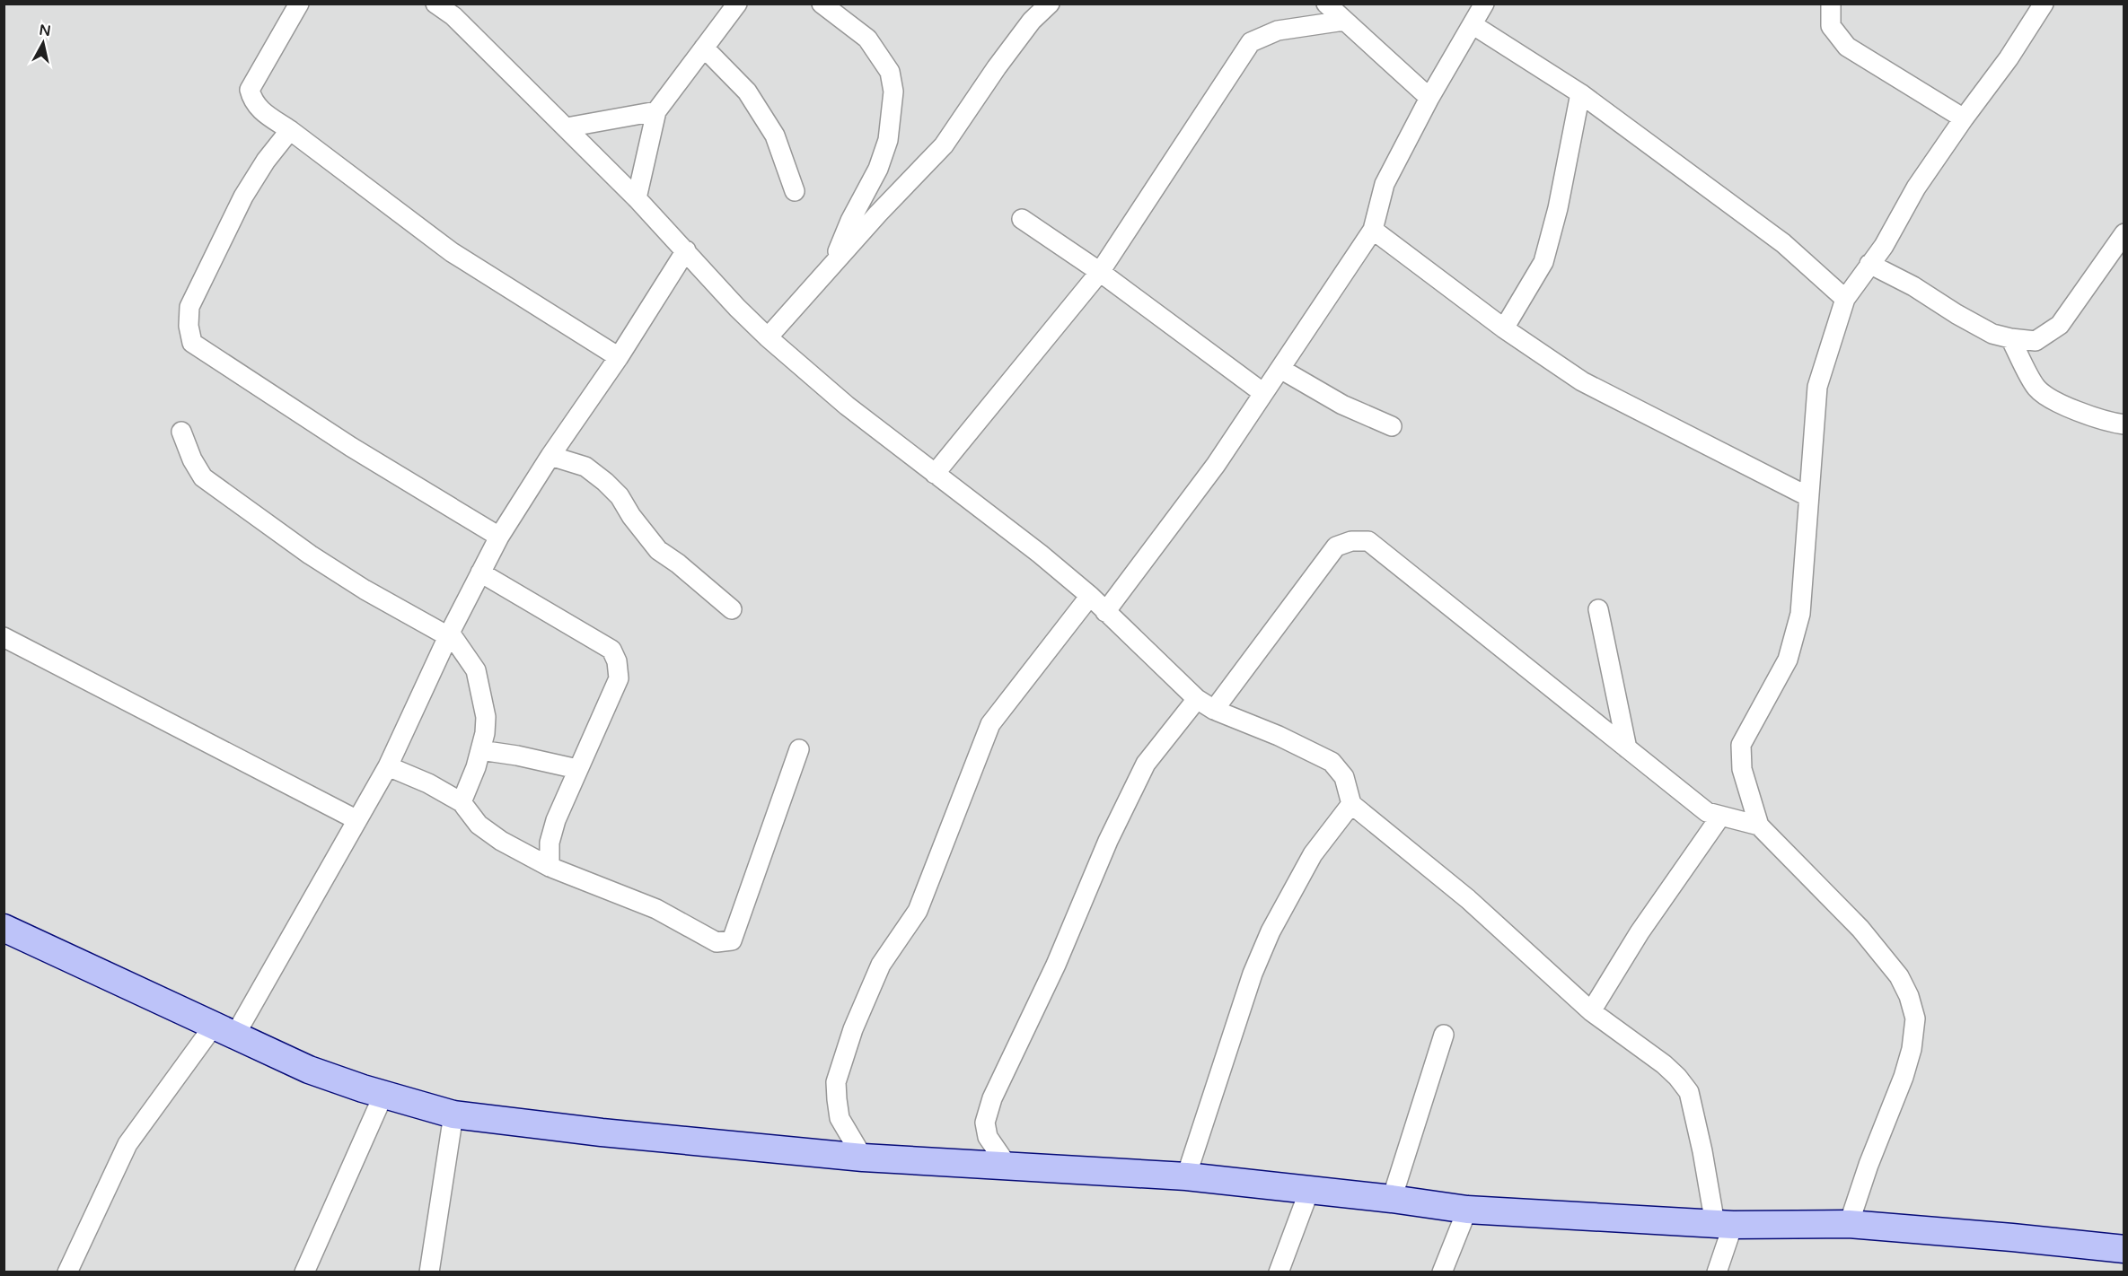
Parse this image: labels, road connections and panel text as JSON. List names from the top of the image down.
{
  "north": "top"
}
